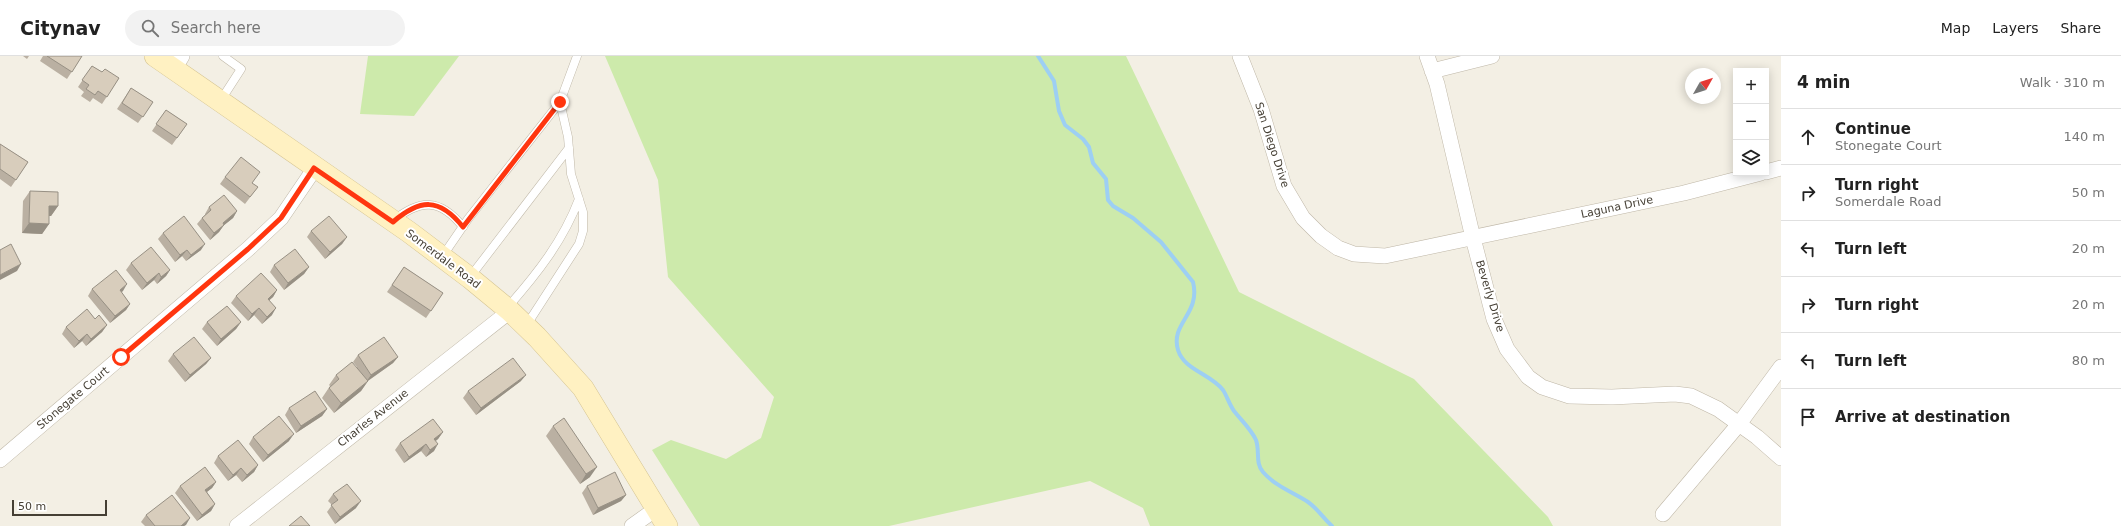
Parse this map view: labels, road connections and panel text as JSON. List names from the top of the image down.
{
  "streets": {
    "main road": ["Somerdale Road"],
    "street": [
      "San Diego Drive",
      "Laguna Drive",
      "Beverly Drive",
      "Stonegate Court",
      "Charles Avenue"
    ]
  },
  "crossings": [
    ["San Diego Drive", "Laguna Drive"],
    ["San Diego Drive", "Beverly Drive"],
    ["Laguna Drive", "Beverly Drive"],
    ["Somerdale Road", "Stonegate Court"],
    ["Somerdale Road", "Charles Avenue"]
  ],
  "scale_bar": "50 m",
  "north": "top right",
  "page": {
    "header": "Citynav",
    "search": "Search here",
    "nav": ["Map", "Layers", "Share"],
    "heading": ["4 min", "Walk · 310 m"],
    "map_buttons": ["+", "−"],
    "list": [
      ["Continue", "Stonegate Court", "140 m"],
      ["Turn right", "Somerdale Road", "50 m"],
      ["Turn left", "20 m"],
      ["Turn right", "20 m"],
      ["Turn left", "80 m"],
      "Arrive at destination"
    ],
    "scale": "50 m"
  }
}
